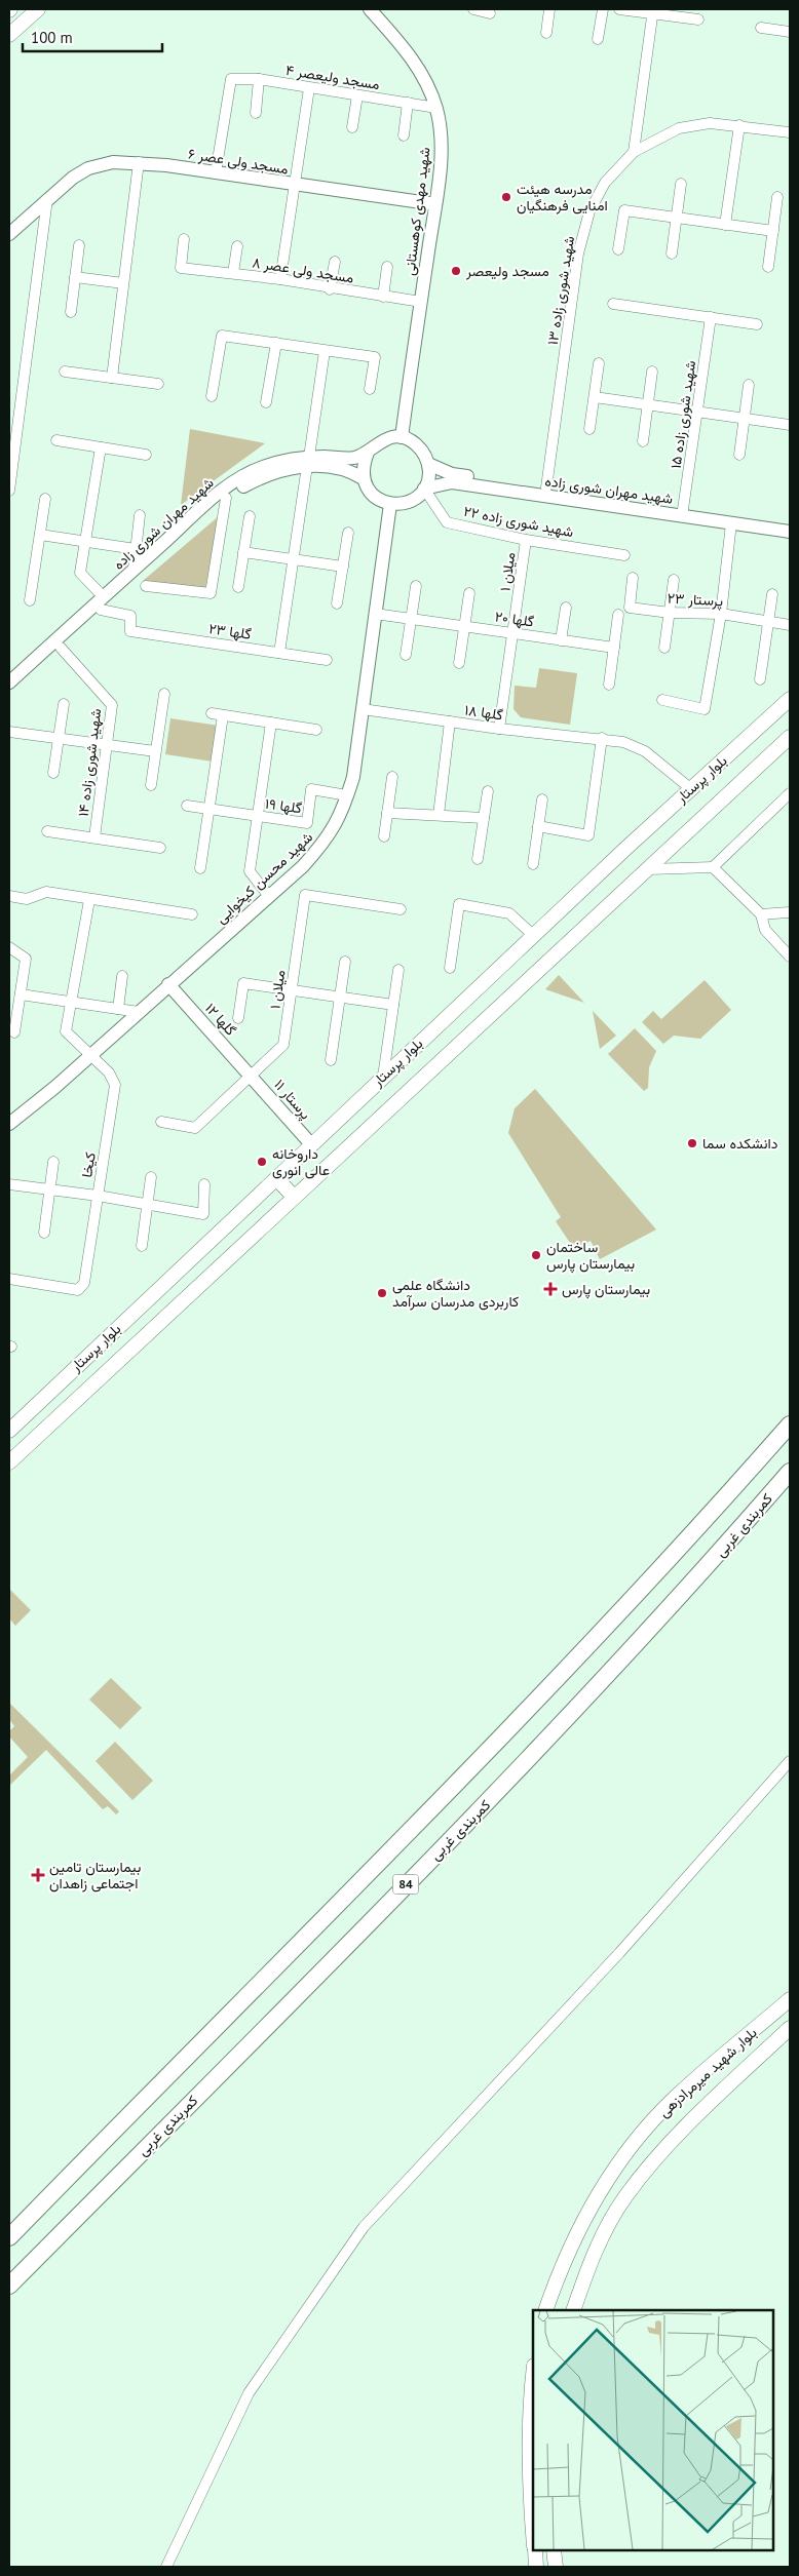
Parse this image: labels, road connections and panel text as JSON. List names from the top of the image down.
{
  "streets": {
    "highway": ["کمربندی غربی", "84"],
    "main road": ["بلوار پرستار", "بلوار شهید میرمرادزهی"],
    "street": [
      "مسجد ولیعصر ۴",
      "مسجد ولی عصر ۶",
      "شهید مهدی کوهستانی",
      "مسجد ولی عصر ۸",
      "شهید شوری زاده ۱۳",
      "شهید شوری زاده ۱۵",
      "شهید مهران شوری زاده",
      "شهید شوری زاده ۲۲",
      "میلان ۱",
      "پرستار ۲۳",
      "گلها ۲۰",
      "گلها ۲۳",
      "گلها ۱۸",
      "شهید شوری زاده ۱۴",
      "گلها ۱۹",
      "شهید محسن کیخوایی",
      "گلها ۱۲",
      "پرستار ۱۱",
      "کیخا"
    ]
  },
  "crossings": [
    ["مسجد ولیعصر ۴", "مسجد ولی عصر ۶"],
    ["مسجد ولیعصر ۴", "شهید مهدی کوهستانی"],
    ["مسجد ولی عصر ۶", "شهید مهدی کوهستانی"],
    ["شهید مهدی کوهستانی", "مسجد ولی عصر ۸"],
    ["شهید مهدی کوهستانی", "شهید مهران شوری زاده"],
    ["شهید مهدی کوهستانی", "شهید شوری زاده ۲۲"],
    ["شهید مهدی کوهستانی", "شهید محسن کیخوایی"],
    ["شهید شوری زاده ۱۳", "شهید مهران شوری زاده"],
    ["شهید شوری زاده ۱۵", "شهید مهران شوری زاده"],
    ["شهید مهران شوری زاده", "شهید شوری زاده ۲۲"],
    ["شهید مهران شوری زاده", "گلها ۲۳"],
    ["شهید مهران شوری زاده", "شهید شوری زاده ۱۴"],
    ["شهید مهران شوری زاده", "شهید محسن کیخوایی"],
    ["شهید شوری زاده ۲۲", "میلان ۱"],
    ["شهید شوری زاده ۲۲", "شهید محسن کیخوایی"],
    ["میلان ۱", "گلها ۲۰"],
    ["میلان ۱", "گلها ۱۸"],
    ["میلان ۱", "گلها ۱۲"],
    ["میلان ۱", "پرستار ۱۱"],
    ["گلها ۲۰", "شهید محسن کیخوایی"],
    ["گلها ۱۸", "بلوار پرستار"],
    ["گلها ۱۸", "شهید محسن کیخوایی"],
    ["بلوار پرستار", "پرستار ۱۱"],
    ["گلها ۱۹", "شهید محسن کیخوایی"],
    ["شهید محسن کیخوایی", "گلها ۱۲"],
    ["شهید محسن کیخوایی", "کیخا"],
    ["گلها ۱۲", "پرستار ۱۱"]
  ],
  "places": {
    "other": [
      "مدرسه هیئت امنایی فرهنگیان",
      "مسجد ولیعصر",
      "دانشکده سما",
      "داروخانه عالی انوری",
      "ساختمان بیمارستان پارس",
      "دانشگاه علمی کاربردی مدرسان سرآمد"
    ],
    "health": ["بیمارستان پارس", "بیمارستان تامین اجتماعی زاهدان"]
  },
  "scale_bar": "100 m"
}
